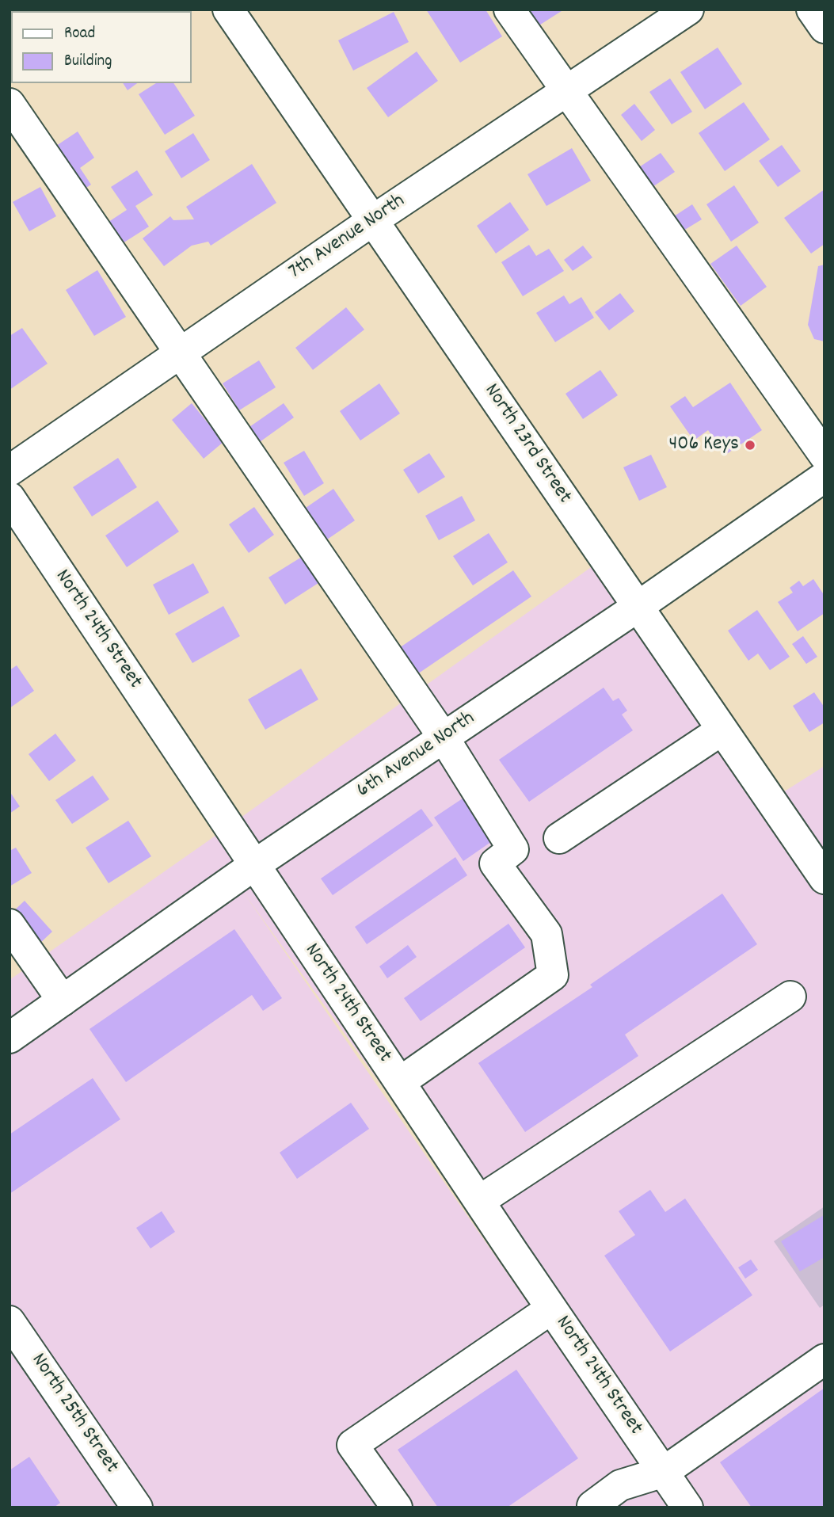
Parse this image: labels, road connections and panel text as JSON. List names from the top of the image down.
{
  "streets": {
    "street": [
      "7th Avenue North",
      "North 23rd Street",
      "North 24th Street",
      "6th Avenue North",
      "North 25th Street"
    ]
  },
  "crossings": [
    ["7th Avenue North", "North 23rd Street"],
    ["North 23rd Street", "6th Avenue North"],
    ["North 24th Street", "6th Avenue North"]
  ],
  "places": ["406 Keys"],
  "legend": ["Road", "Building"]
}
